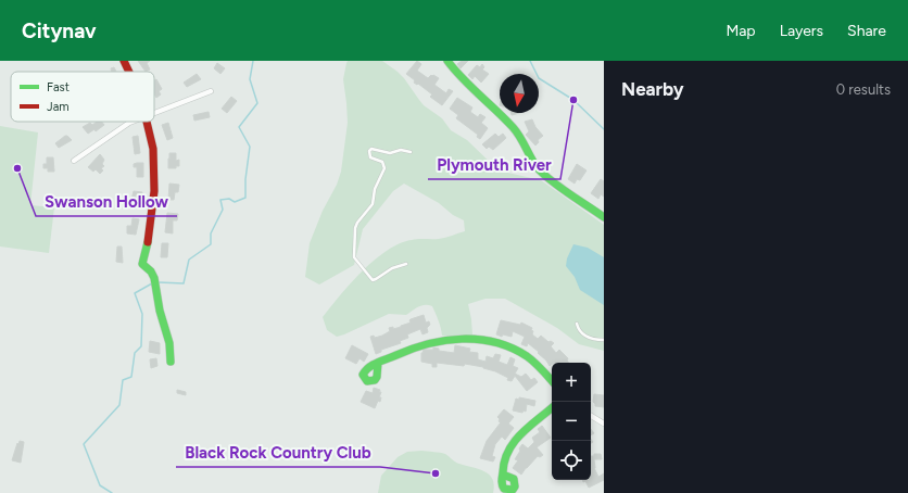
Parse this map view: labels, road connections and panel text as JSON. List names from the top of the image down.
{
  "places": ["Plymouth River", "Swanson Hollow", "Black Rock Country Club"],
  "legend": ["Fast", "Jam"],
  "north": "bottom",
  "page": {
    "header": "Citynav",
    "nav": ["Map", "Layers", "Share"],
    "heading": ["Nearby", "0 results"],
    "map_buttons": ["+", "−"]
  }
}
